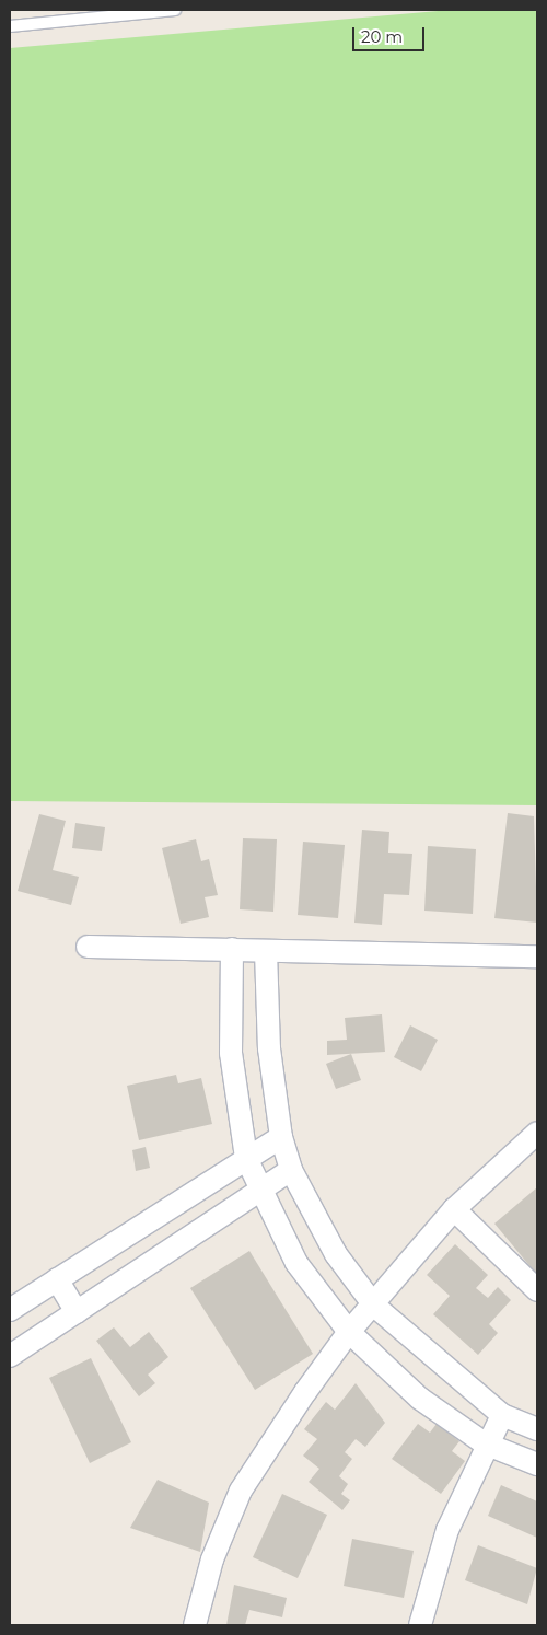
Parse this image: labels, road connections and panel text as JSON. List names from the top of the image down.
{
  "scale_bar": "20 m"
}
